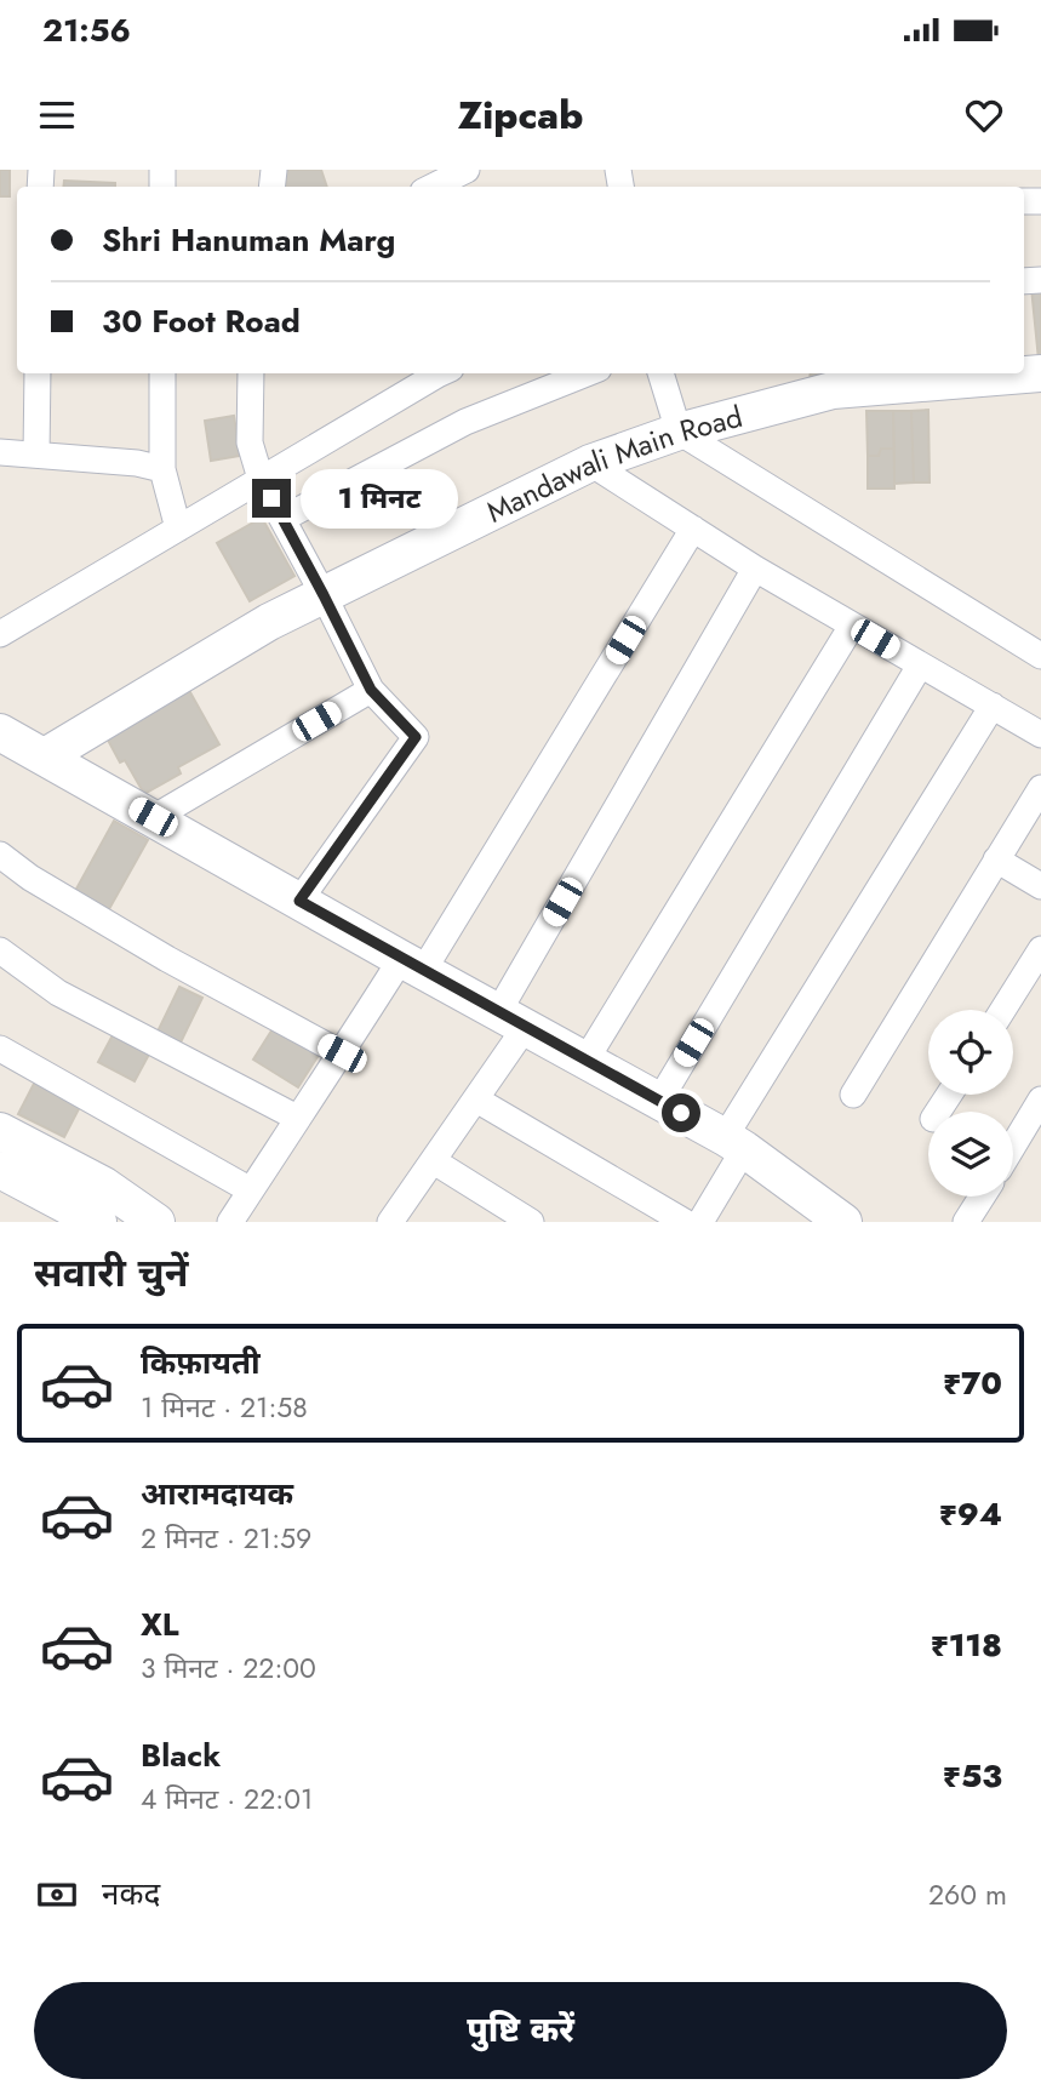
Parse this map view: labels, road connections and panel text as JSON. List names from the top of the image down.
{
  "streets": {
    "street": ["Mandawali Main Road"]
  },
  "page": {
    "status": "21:56",
    "header": "Zipcab",
    "banner": ["Shri Hanuman Marg", "30 Foot Road"],
    "bubble": "1 मिनट",
    "heading": "सवारी चुनें",
    "list": [
      {
        "name": "किफ़ायती",
        "note": "1 मिनट · 21:58",
        "value": "₹70"
      },
      {
        "name": "आरामदायक",
        "note": "2 मिनट · 21:59",
        "value": "₹94"
      },
      {
        "name": "XL",
        "note": "3 मिनट · 22:00",
        "value": "₹118"
      },
      {
        "name": "Black",
        "note": "4 मिनट · 22:01",
        "value": "₹53"
      }
    ],
    "pay": ["नकद", "260 m"],
    "buttons": "पुष्टि करें"
  }
}
